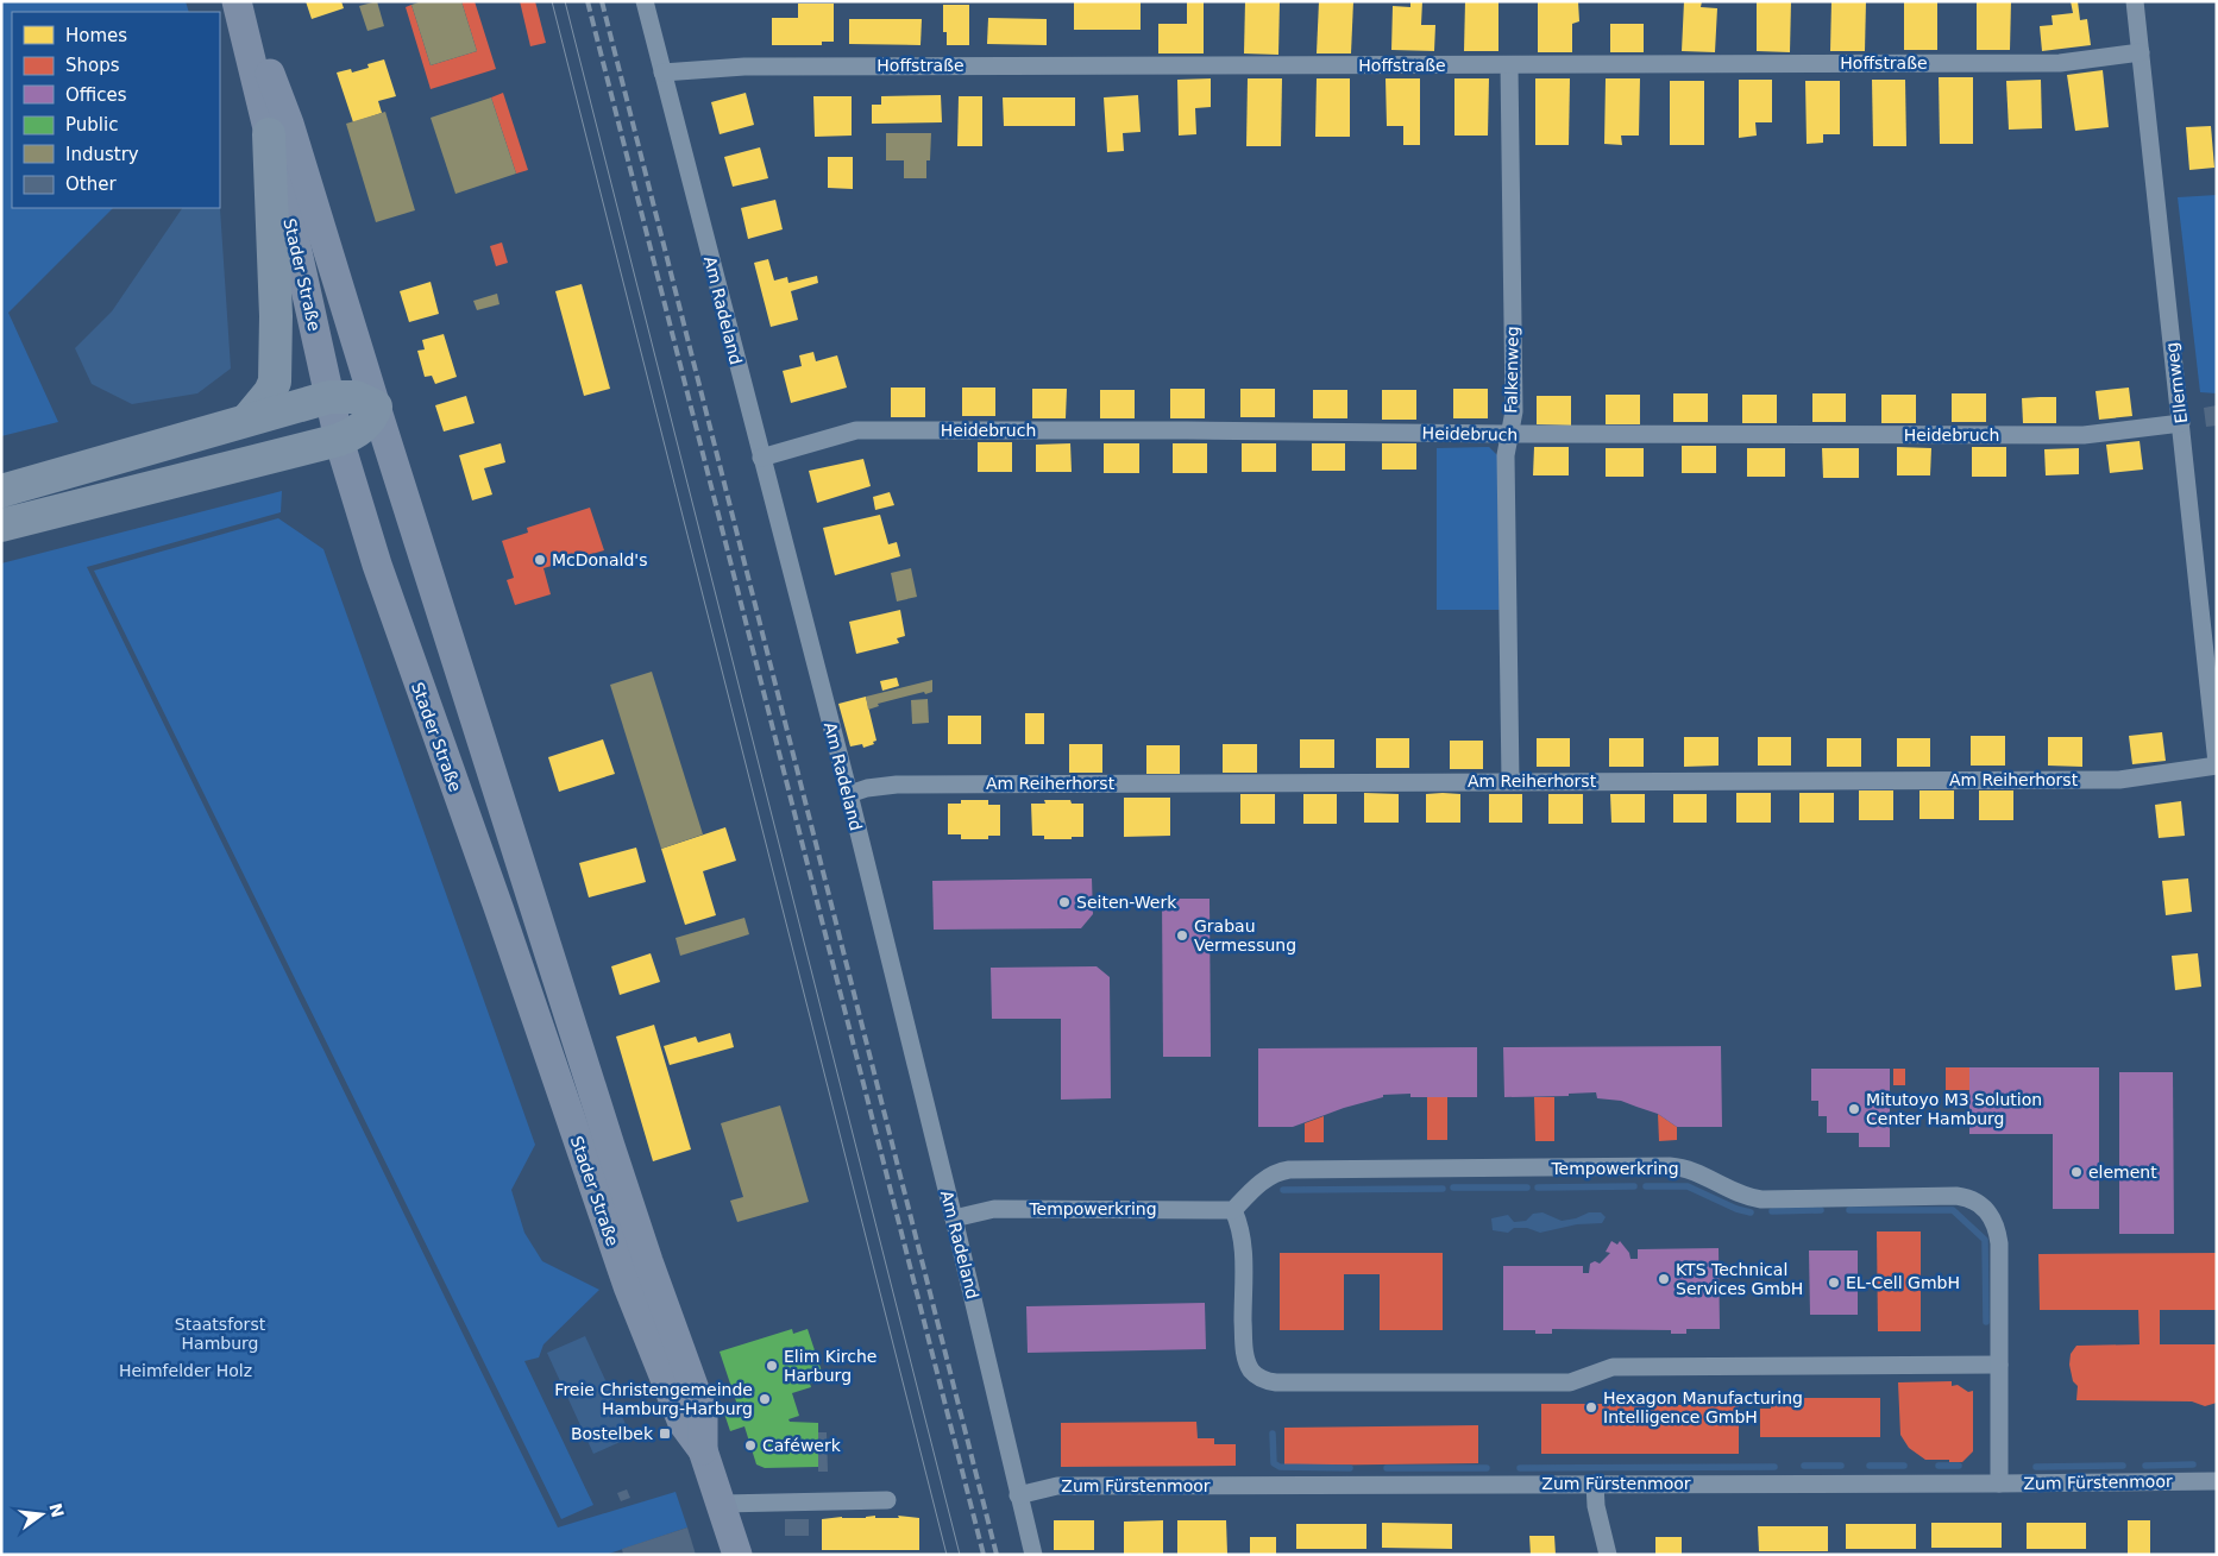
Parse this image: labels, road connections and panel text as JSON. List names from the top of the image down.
{
  "streets": {
    "main road": ["Stader Straße"],
    "street": [
      "Hoffstraße",
      "Am Radeland",
      "Falkenweg",
      "Ellernweg",
      "Heidebruch",
      "Am Reiherhorst",
      "Tempowerkring",
      "Zum Fürstenmoor"
    ]
  },
  "crossings": [
    ["Hoffstraße", "Am Radeland"],
    ["Hoffstraße", "Falkenweg"],
    ["Hoffstraße", "Ellernweg"],
    ["Am Radeland", "Heidebruch"],
    ["Am Radeland", "Am Reiherhorst"],
    ["Am Radeland", "Tempowerkring"],
    ["Am Radeland", "Zum Fürstenmoor"],
    ["Falkenweg", "Heidebruch"],
    ["Falkenweg", "Am Reiherhorst"],
    ["Ellernweg", "Heidebruch"],
    ["Ellernweg", "Am Reiherhorst"],
    ["Tempowerkring", "Zum Fürstenmoor"]
  ],
  "parks": ["Staatsforst Hamburg", "Heimfelder Holz"],
  "places": {
    "other": [
      "McDonald's",
      "Seiten-Werk",
      "Grabau Vermessung",
      "Mitutoyo M3 Solution Center Hamburg",
      "element",
      "KTS Technical Services GmbH",
      "EL-Cell GmbH",
      "Elim Kirche Harburg",
      "Freie Christengemeinde Hamburg-Harburg",
      "Hexagon Manufacturing Intelligence GmbH",
      "Caféwerk"
    ],
    "transit": ["Bostelbek"]
  },
  "legend": [
    "Homes",
    "Shops",
    "Offices",
    "Public",
    "Industry",
    "Other"
  ],
  "north": "right"
}
